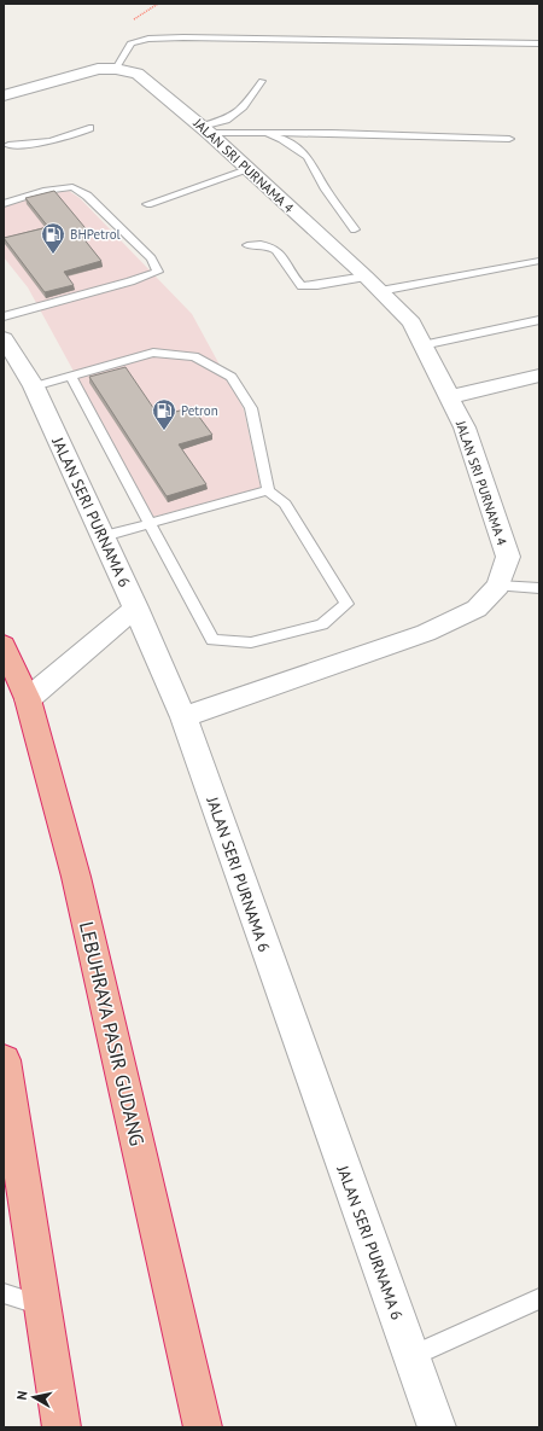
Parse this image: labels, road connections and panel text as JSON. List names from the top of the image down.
{
  "streets": {
    "highway": ["LEBUHRAYA PASIR GUDANG"],
    "street": ["JALAN SRI PURNAMA 4", "JALAN SERI PURNAMA 6"]
  },
  "crossings": [
    ["JALAN SRI PURNAMA 4", "JALAN SERI PURNAMA 6"]
  ],
  "places": {
    "fuel station": ["BHPetrol", "Petron"]
  },
  "north": "left"
}
